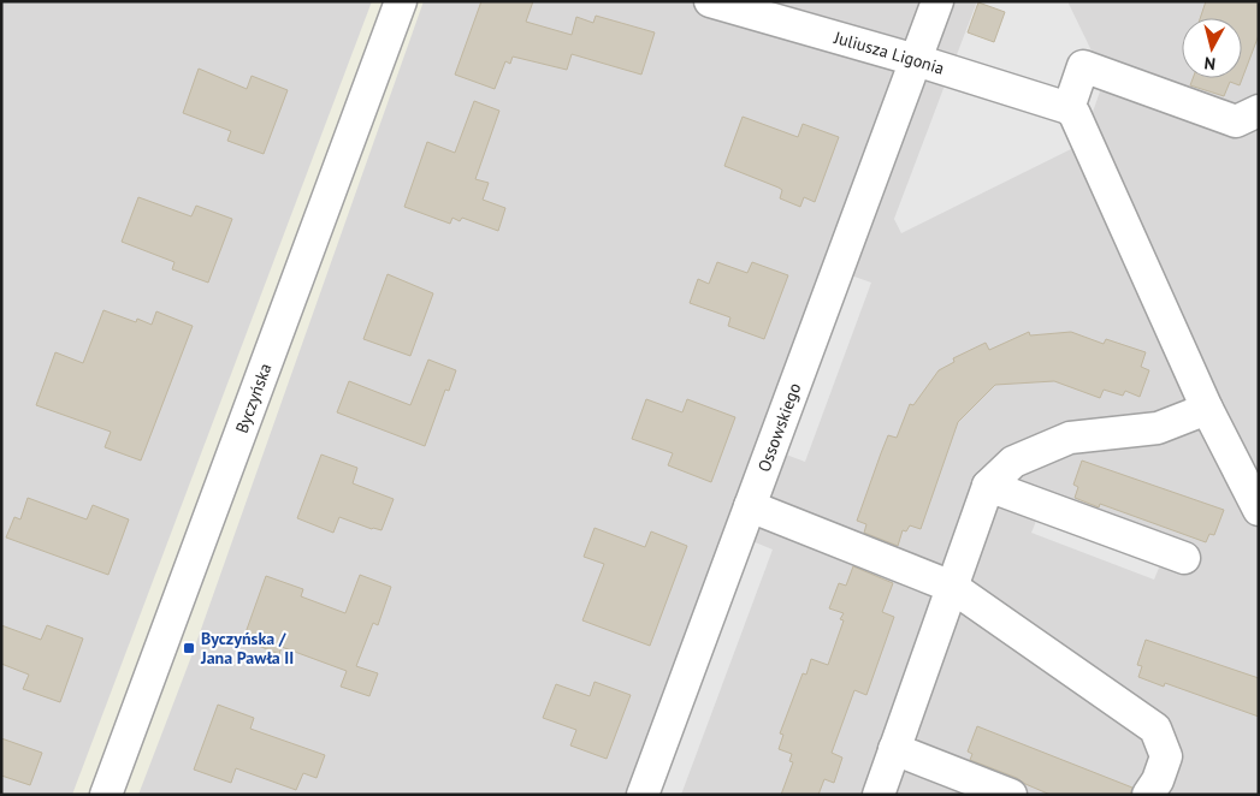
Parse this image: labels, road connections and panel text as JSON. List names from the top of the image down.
{
  "streets": {
    "street": ["Juliusza Ligonia", "Byczyńska", "Ossowskiego"]
  },
  "crossings": [
    ["Juliusza Ligonia", "Ossowskiego"]
  ],
  "places": {
    "transit": ["Byczyńska / Jana Pawła II"]
  },
  "north": "bottom"
}
